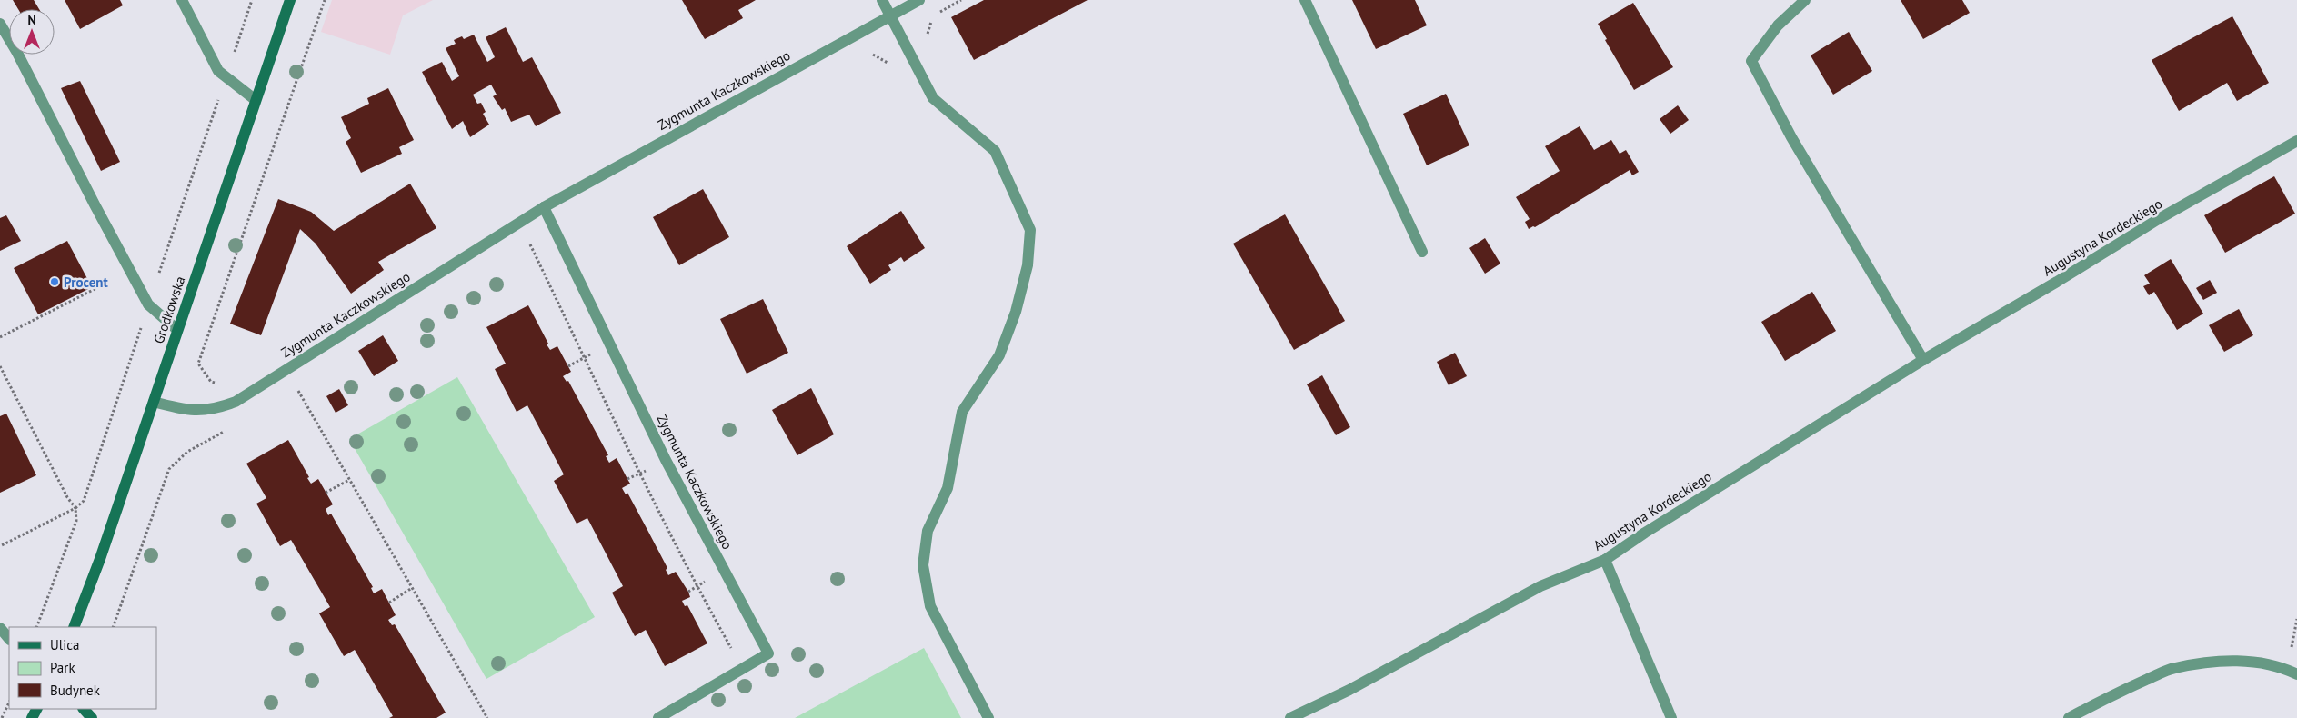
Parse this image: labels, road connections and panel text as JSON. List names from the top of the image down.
{
  "streets": {
    "main road": ["Grodkowska"],
    "street": ["Zygmunta Kaczkowskiego", "Augustyna Kordeckiego"]
  },
  "crossings": [
    ["Zygmunta Kaczkowskiego", "Grodkowska"]
  ],
  "places": ["Procent"],
  "legend": ["Ulica", "Park", "Budynek"],
  "north": "top"
}
